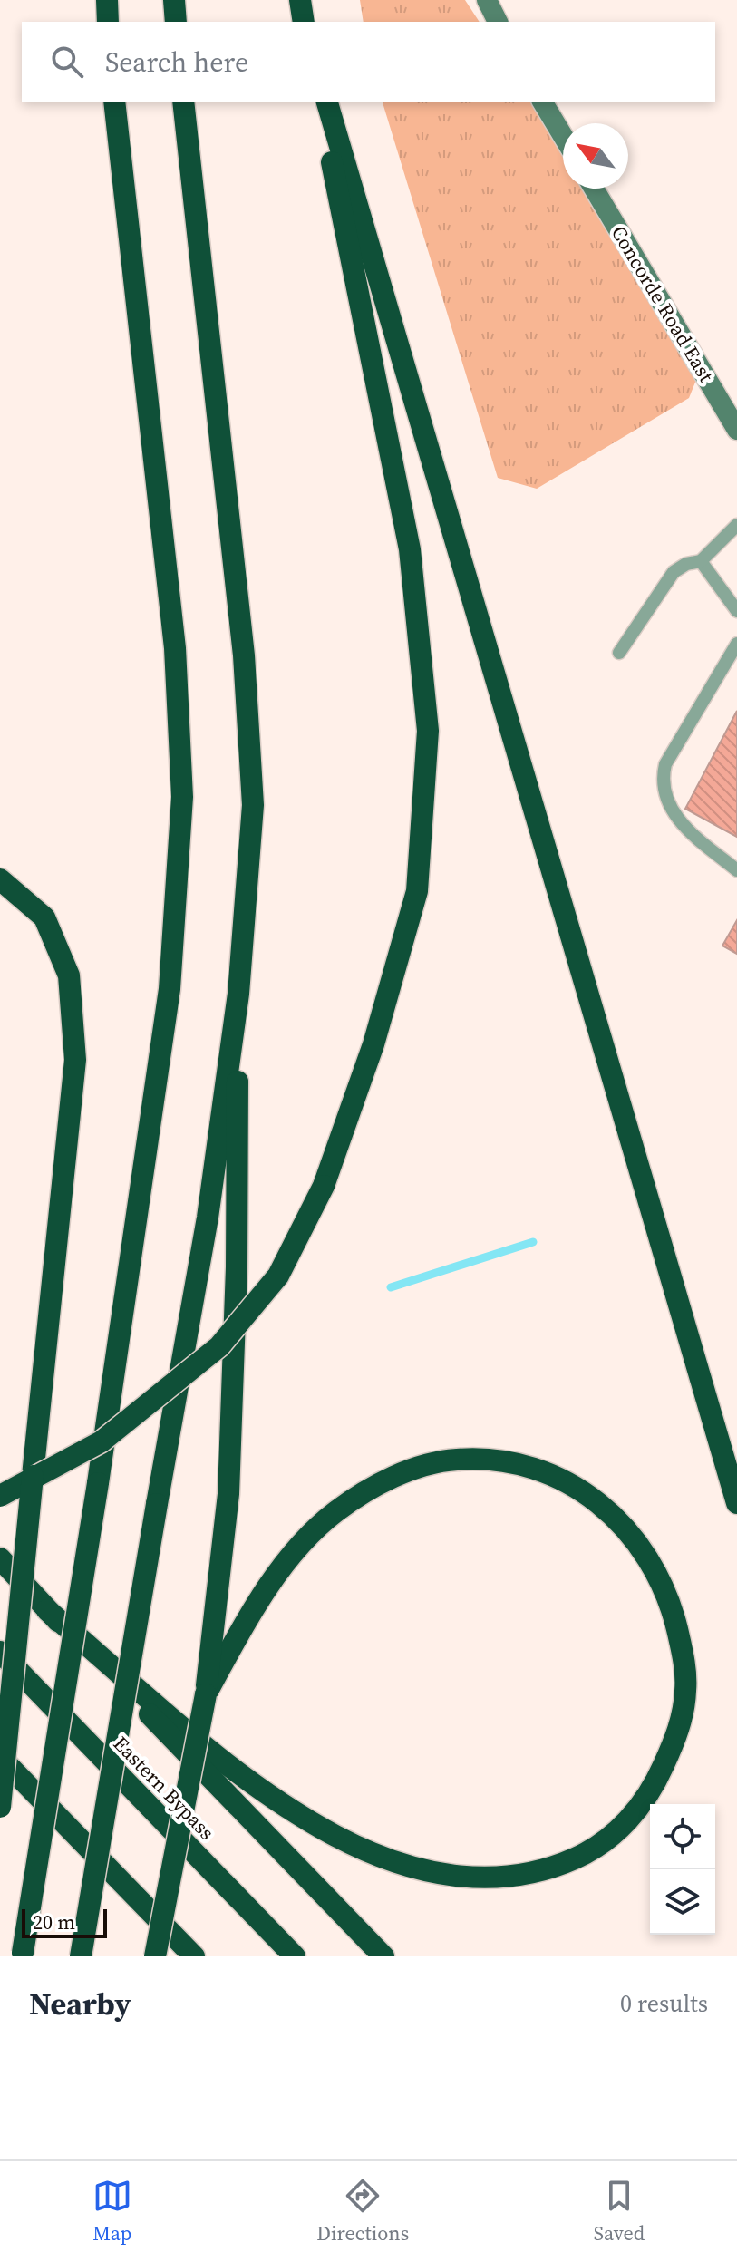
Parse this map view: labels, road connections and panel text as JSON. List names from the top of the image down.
{
  "streets": {
    "highway": ["Eastern Bypass"],
    "main road": ["Concorde Road East"]
  },
  "scale_bar": "20 m",
  "north": "top left",
  "page": {
    "search": "Search here",
    "scale": "20 m",
    "heading": ["Nearby", "0 results"],
    "nav": ["Map", "Directions", "Saved"]
  }
}
